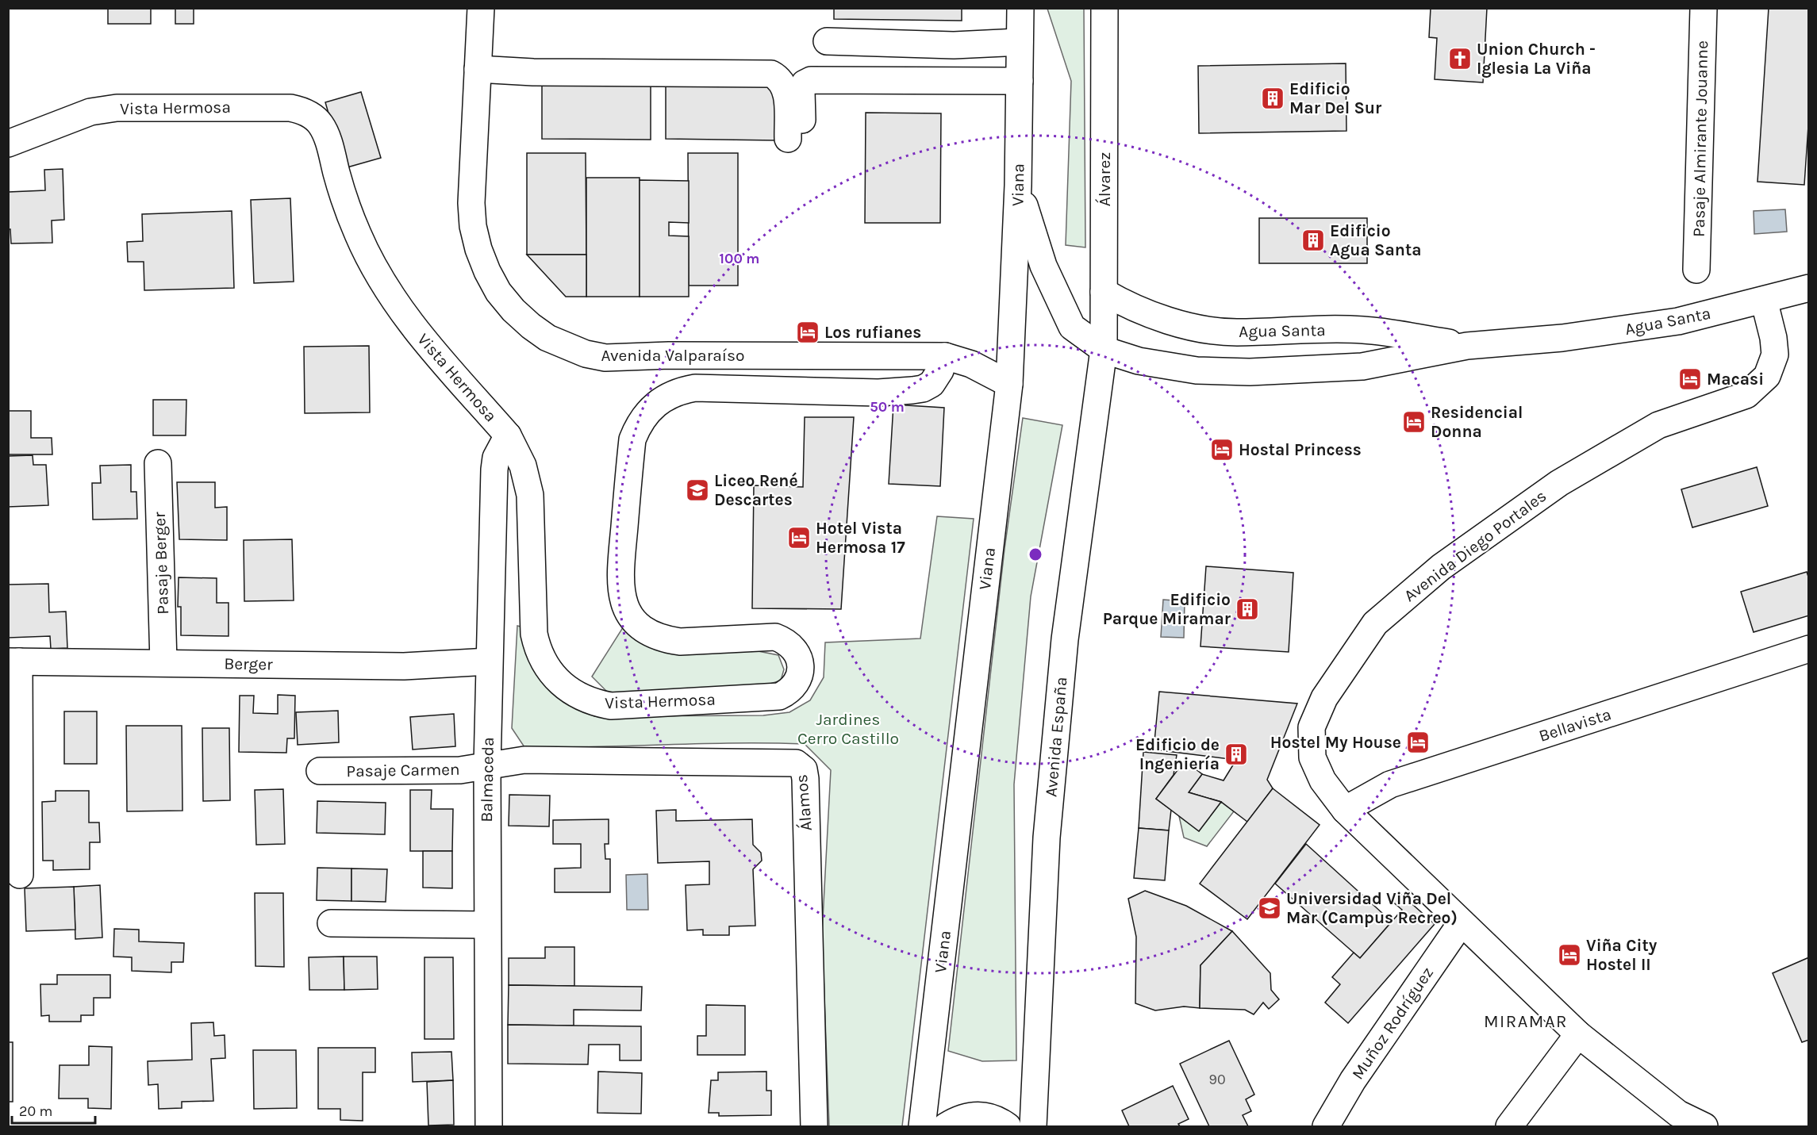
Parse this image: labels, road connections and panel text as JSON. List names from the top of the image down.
{
  "streets": {
    "street": [
      "Vista Hermosa",
      "Pasaje Almirante Jouanne",
      "Álvarez",
      "Viana",
      "Agua Santa",
      "Avenida Valparaíso",
      "Avenida Diego Portales",
      "Pasaje Berger",
      "Berger",
      "Bellavista",
      "Avenida España",
      "Pasaje Carmen",
      "Balmaceda",
      "Álamos",
      "Muñoz Rodríguez"
    ]
  },
  "crossings": [
    ["Vista Hermosa", "Avenida Valparaíso"],
    ["Vista Hermosa", "Balmaceda"],
    ["Álvarez", "Agua Santa"],
    ["Álvarez", "Avenida España"],
    ["Viana", "Agua Santa"],
    ["Viana", "Avenida Valparaíso"],
    ["Agua Santa", "Avenida Diego Portales"],
    ["Agua Santa", "Avenida España"],
    ["Avenida Diego Portales", "Bellavista"],
    ["Avenida Diego Portales", "Muñoz Rodríguez"],
    ["Pasaje Berger", "Berger"],
    ["Berger", "Balmaceda"],
    ["Pasaje Carmen", "Balmaceda"],
    ["Pasaje Carmen", "Álamos"],
    ["Balmaceda", "Álamos"]
  ],
  "districts": ["MIRAMAR"],
  "parks": ["Jardines Cerro Castillo"],
  "places": {
    "church": ["Union Church - Iglesia La Viña"],
    "building": [
      "Edificio Mar Del Sur",
      "Edificio Agua Santa",
      "Edificio Parque Miramar",
      "Edificio de Ingeniería"
    ],
    "hotel": [
      "Los rufianes",
      "Macasi",
      "Residencial Donna",
      "Hostal Princess",
      "Hotel Vista Hermosa 17",
      "Hostel My House",
      "Viña City Hostel II"
    ],
    "school or university": ["Liceo René Descartes", "Universidad Viña Del Mar (Campus Recreo)"]
  },
  "house_numbers": ["90"],
  "scale_bar": "20 m",
  "rings": ["100 m", "50 m"]
}
